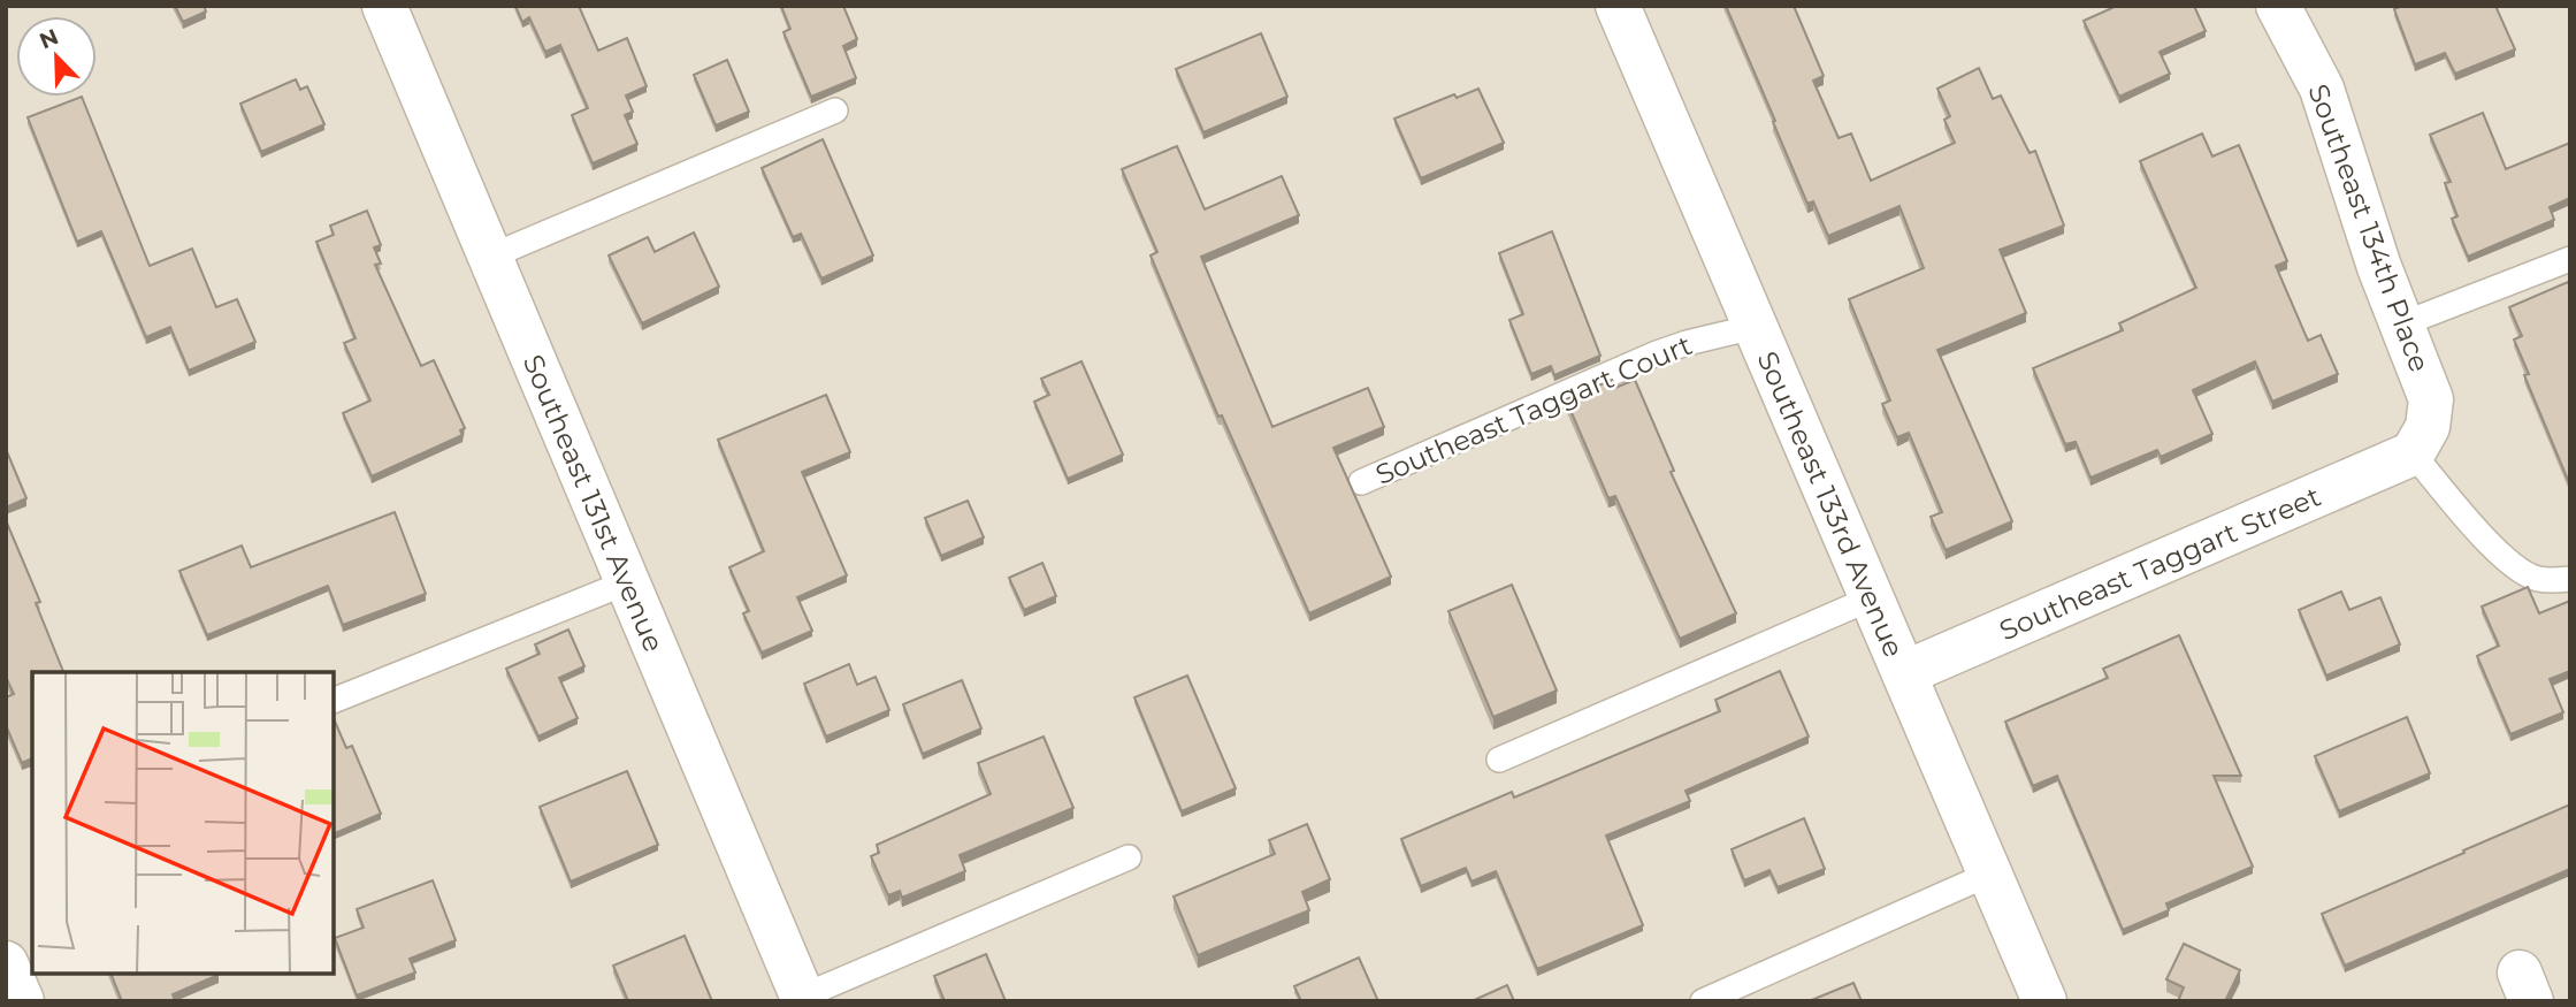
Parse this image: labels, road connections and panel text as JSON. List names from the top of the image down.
{
  "streets": {
    "street": [
      "Southeast 134th Place",
      "Southeast 131st Avenue",
      "Southeast 133rd Avenue",
      "Southeast Taggart Street"
    ],
    "lane": ["Southeast Taggart Court"]
  },
  "crossings": [
    ["Southeast 134th Place", "Southeast Taggart Street"],
    ["Southeast Taggart Court", "Southeast 133rd Avenue"],
    ["Southeast 133rd Avenue", "Southeast Taggart Street"]
  ],
  "north": "top left"
}
